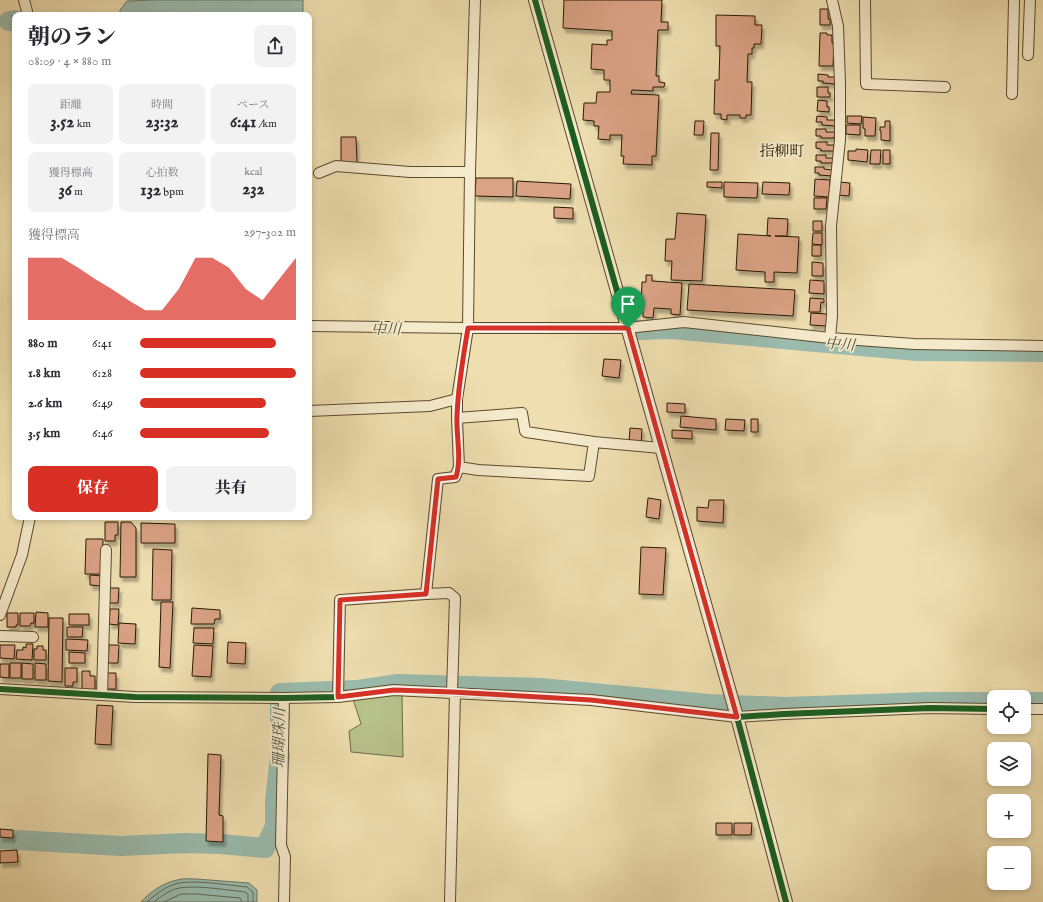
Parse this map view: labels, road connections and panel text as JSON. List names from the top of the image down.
{
  "districts": ["指柳町"],
  "water": ["中川", "珊瑚珠川"],
  "page": {
    "heading": ["朝のラン", "08:09 · 4 × 880 m"],
    "stats": [
      ["距離", "3.52 km"],
      ["時間", "23:32"],
      ["ペース", "6:41 /km"],
      ["獲得標高", "36 m"],
      ["心拍数", "132 bpm"],
      ["kcal", "232"]
    ],
    "chart": ["獲得標高", "297–302 m"],
    "list": [
      {
        "name": "880 m",
        "note": "6:41"
      },
      {
        "name": "1.8 km",
        "note": "6:28"
      },
      {
        "name": "2.6 km",
        "note": "6:49"
      },
      {
        "name": "3.5 km",
        "note": "6:46"
      }
    ],
    "buttons": ["保存", "共有"],
    "map_buttons": ["+", "−"]
  }
}
